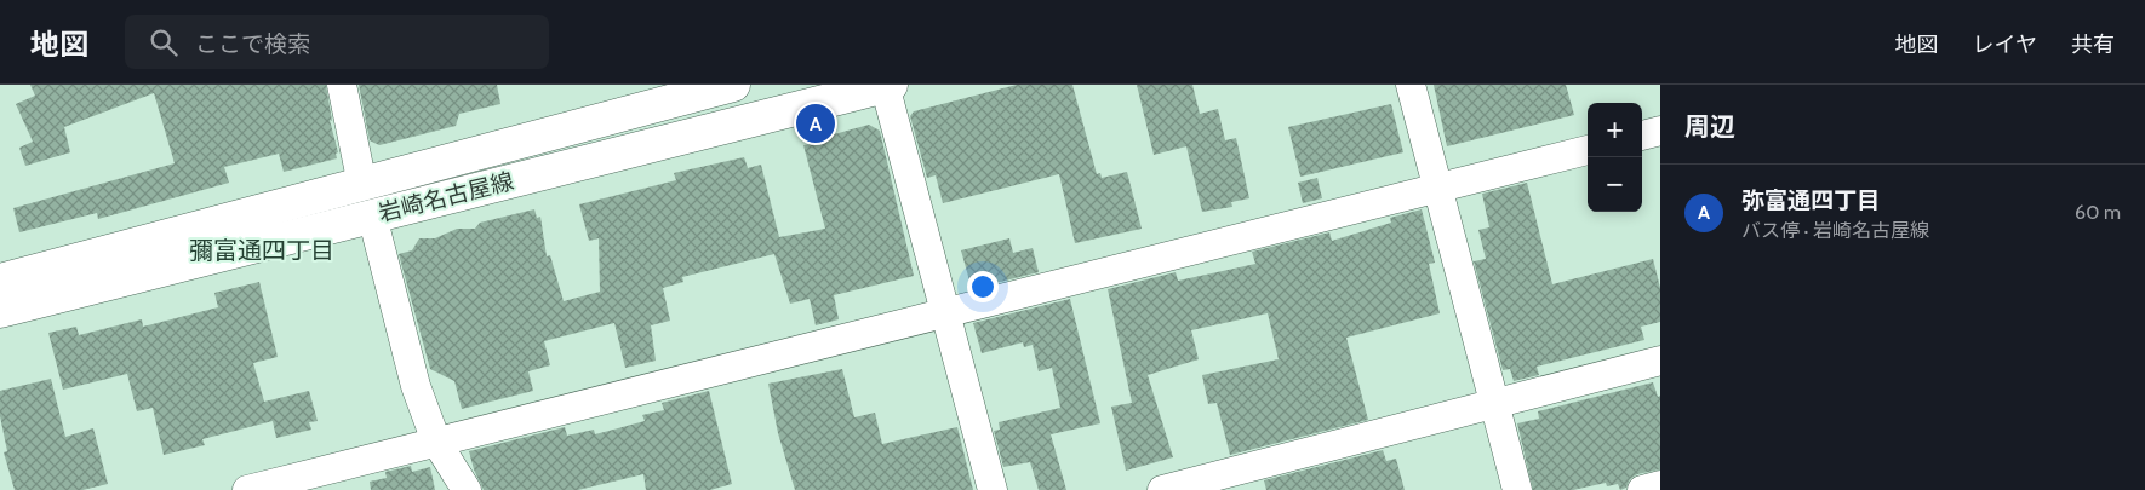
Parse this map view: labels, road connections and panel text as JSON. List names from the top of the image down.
{
  "streets": {
    "main road": ["岩崎名古屋線"]
  },
  "districts": ["彌富通四丁目"],
  "page": {
    "header": "地図",
    "search": "ここで検索",
    "nav": ["地図", "レイヤ", "共有"],
    "heading": "周辺",
    "pins": "A",
    "map_buttons": ["+", "−"],
    "list": [
      {
        "mark": "A",
        "name": "弥富通四丁目",
        "note": "バス停 · 岩崎名古屋線",
        "value": "60 m"
      }
    ]
  }
}
